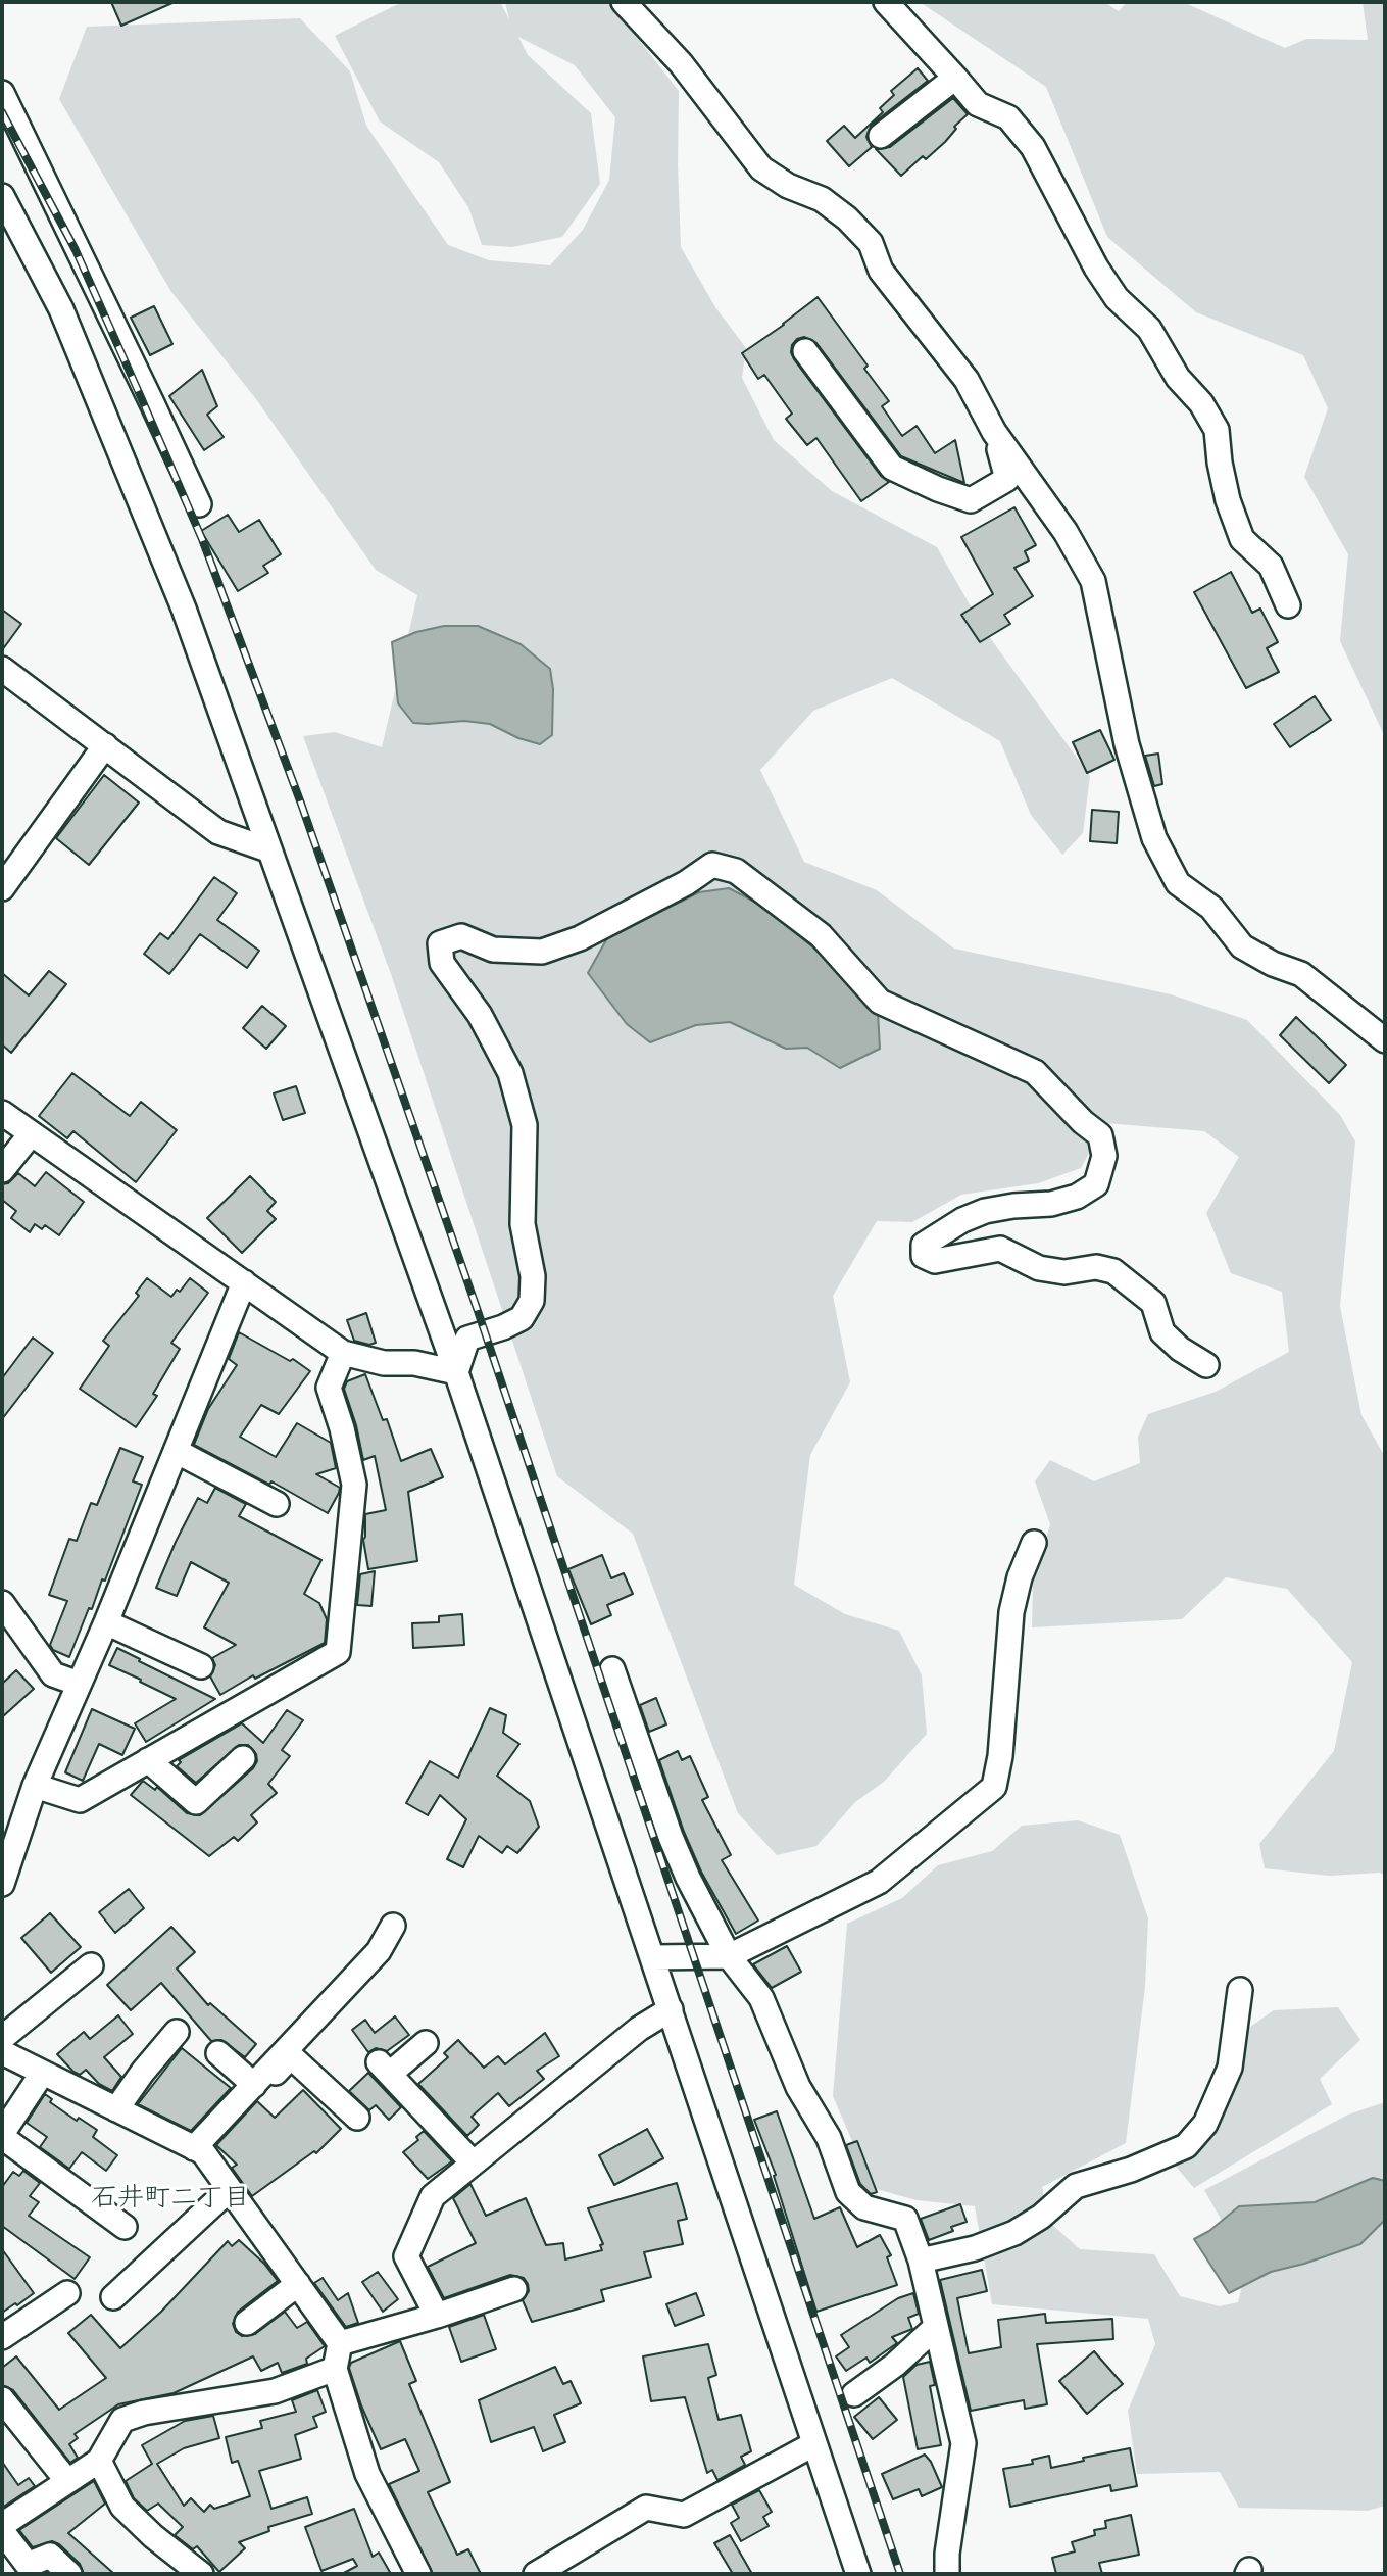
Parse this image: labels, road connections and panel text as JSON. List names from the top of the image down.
{
  "districts": ["石井町二丁目"]
}
